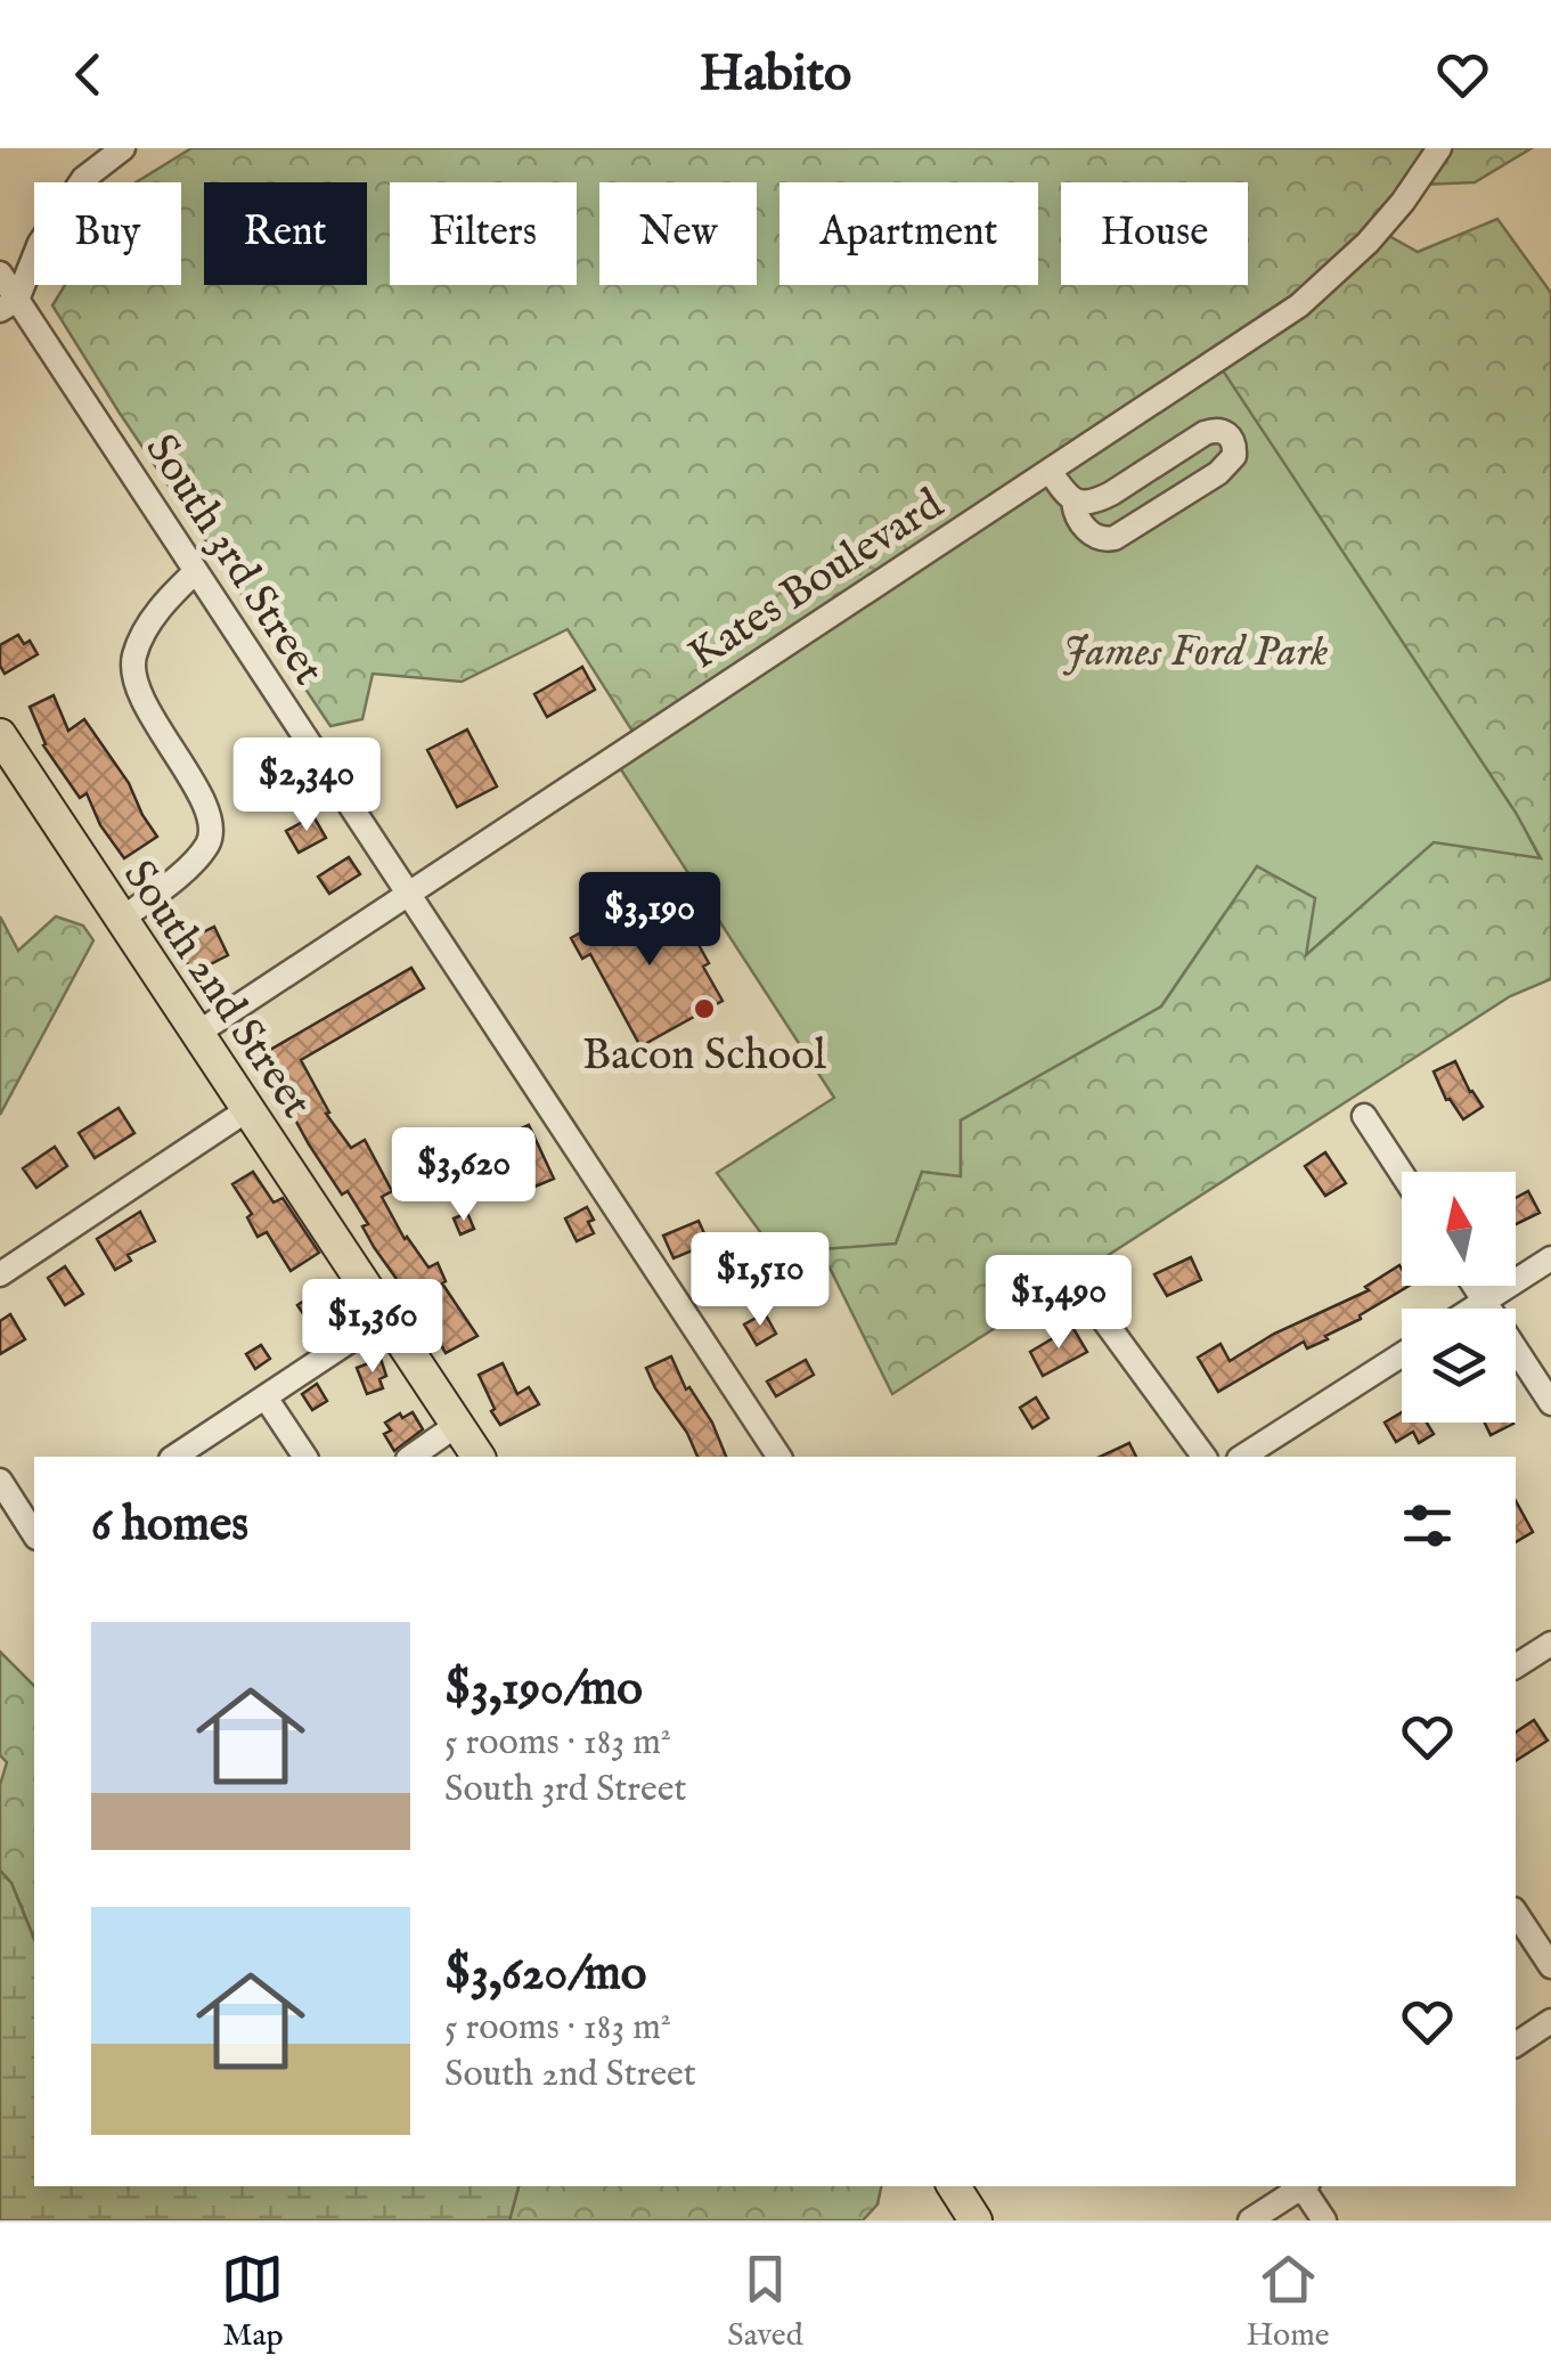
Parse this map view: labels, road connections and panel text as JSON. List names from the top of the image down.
{
  "streets": {
    "main road": ["South 2nd Street"],
    "street": ["South 3rd Street", "Kates Boulevard"]
  },
  "crossings": [
    ["South 3rd Street", "Kates Boulevard"],
    ["Kates Boulevard", "South 2nd Street"]
  ],
  "parks": ["James Ford Park"],
  "places": ["Bacon School"],
  "north": "top",
  "page": {
    "header": "Habito",
    "chip": [
      "Buy",
      "Rent",
      "Filters",
      "New",
      "Apartment",
      "House"
    ],
    "price": [
      "$2,340",
      "$3,190",
      "$3,620",
      "$1,510",
      "$1,490",
      "$1,360"
    ],
    "heading": "6 homes",
    "list": [
      {
        "name": "$3,190/mo",
        "note": "5 rooms · 183 m² · South 3rd Street"
      },
      {
        "name": "$3,620/mo",
        "note": "5 rooms · 183 m² · South 2nd Street"
      }
    ],
    "tabs": ["Map", "Saved", "Home"]
  }
}
